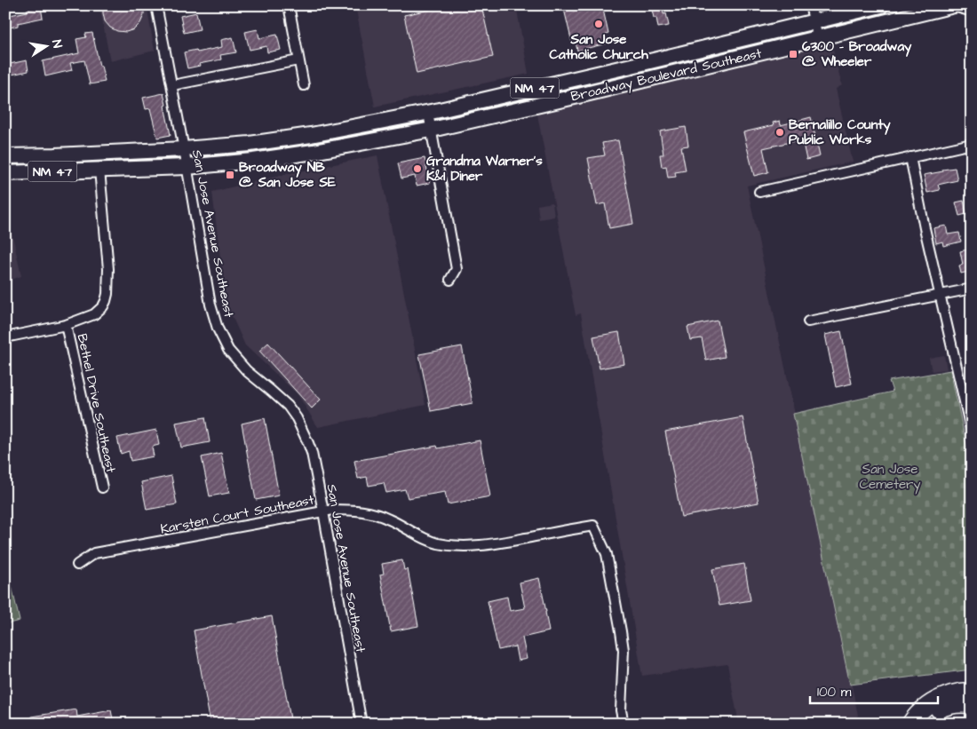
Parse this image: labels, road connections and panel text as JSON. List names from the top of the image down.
{
  "streets": {
    "main road": ["Broadway Boulevard Southeast", "NM 47"],
    "street": ["San Jose Avenue Southeast", "Bethel Drive Southeast", "Karsten Court Southeast"]
  },
  "crossings": [
    ["Broadway Boulevard Southeast", "San Jose Avenue Southeast"],
    ["San Jose Avenue Southeast", "Karsten Court Southeast"]
  ],
  "parks": ["San Jose Cemetery"],
  "places": {
    "other": ["San Jose Catholic Church", "Bernalillo County Public Works", "Grandma Warner's K&I Diner"],
    "transit": ["6300 - Broadway @ Wheeler", "Broadway NB @ San Jose SE"]
  },
  "scale_bar": "100 m",
  "north": "right"
}
